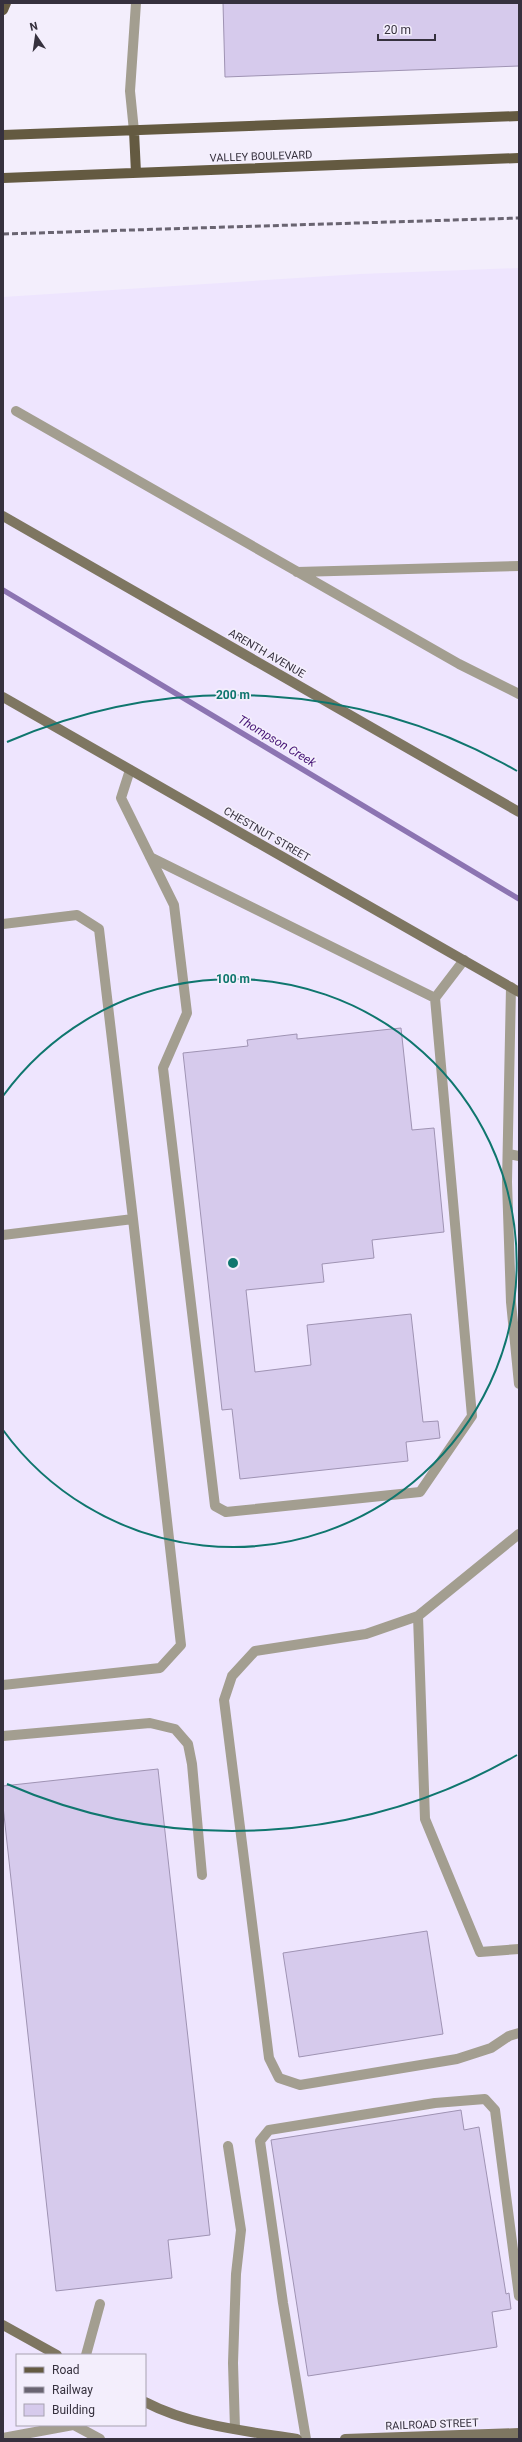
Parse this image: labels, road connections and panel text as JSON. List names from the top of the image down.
{
  "streets": {
    "main road": ["VALLEY BOULEVARD"],
    "street": ["ARENTH AVENUE", "CHESTNUT STREET", "RAILROAD STREET"]
  },
  "water": ["Thompson Creek"],
  "legend": ["Road", "Railway", "Building"],
  "scale_bar": "20 m",
  "north": "top",
  "rings": ["200 m", "100 m"]
}
